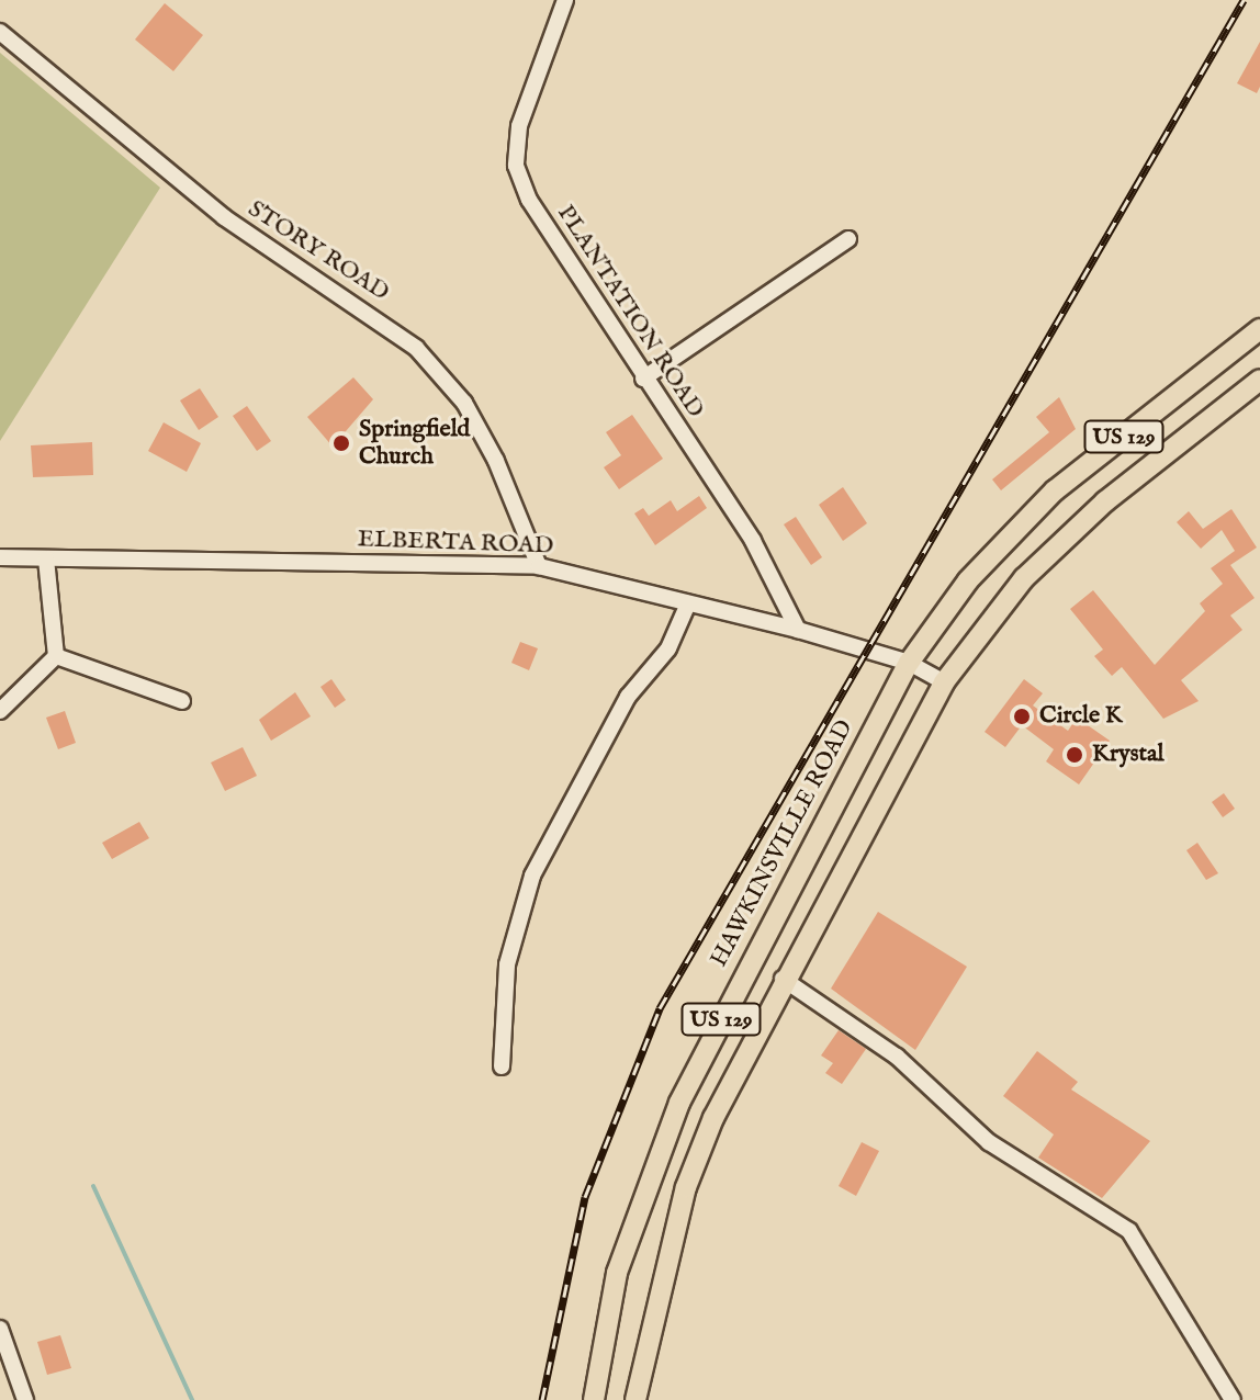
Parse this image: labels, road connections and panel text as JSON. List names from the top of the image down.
{
  "streets": {
    "main road": ["US 129", "HAWKINSVILLE ROAD"],
    "street": ["STORY ROAD", "PLANTATION ROAD", "ELBERTA ROAD"]
  },
  "crossings": [
    ["STORY ROAD", "ELBERTA ROAD"],
    ["PLANTATION ROAD", "ELBERTA ROAD"],
    ["US 129", "ELBERTA ROAD"],
    ["US 129", "HAWKINSVILLE ROAD"],
    ["ELBERTA ROAD", "HAWKINSVILLE ROAD"]
  ],
  "places": ["Springfield Church", "Circle K", "Krystal"]
}
